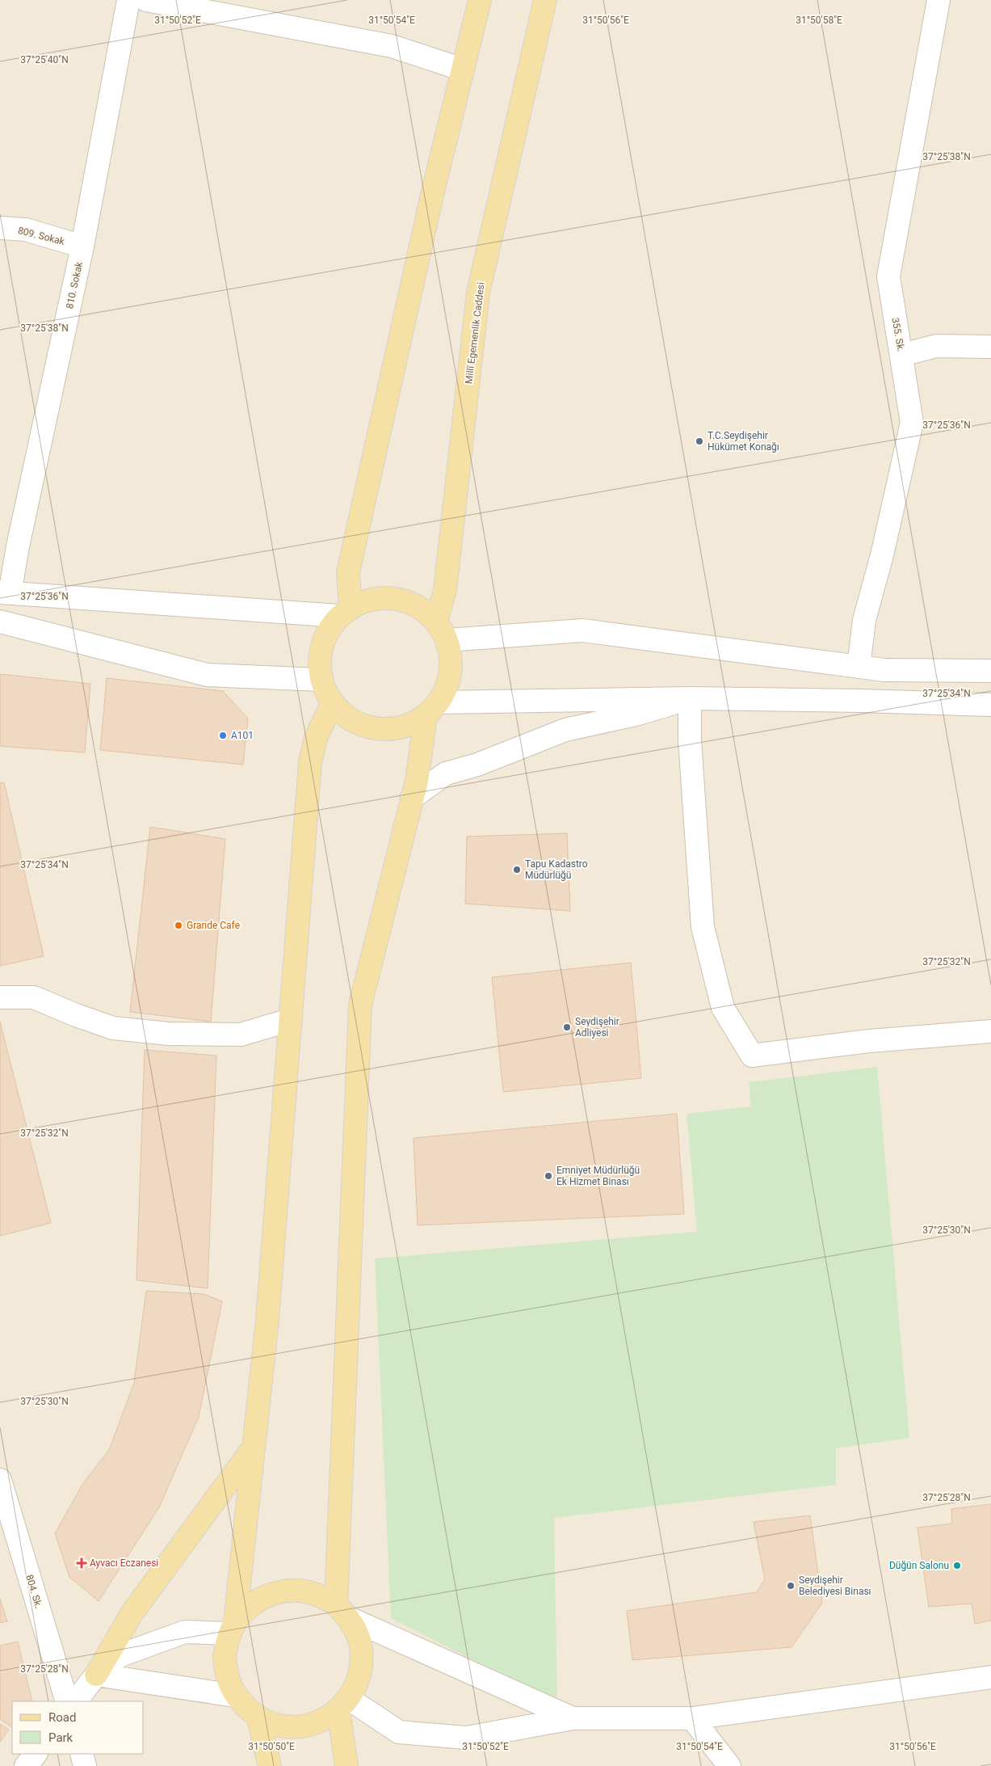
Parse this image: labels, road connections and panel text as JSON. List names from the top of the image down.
{
  "streets": {
    "main road": ["Millî Egemenlik Caddesi"],
    "street": [
      "809. Sokak",
      "810. Sokak",
      "355. Sk.",
      "804. Sk."
    ]
  },
  "crossings": [
    ["809. Sokak", "810. Sokak"]
  ],
  "places": {
    "other": [
      "T.C.Seydişehir Hükümet Konağı",
      "A101",
      "Tapu Kadastro Müdürlüğü",
      "Grande Cafe",
      "Seydişehir Adliyesi",
      "Emniyet Müdürlüğü Ek Hizmet Binası",
      "Düğün Salonu",
      "Seydişehir Belediyesi Binası"
    ],
    "health": ["Ayvacı Eczanesi"]
  },
  "legend": ["Road", "Park"],
  "coordinates": [
    "31°50'52\"E",
    "31°50'54\"E",
    "31°50'56\"E",
    "31°50'58\"E",
    "37°25'40\"N",
    "37°25'38\"N",
    "37°25'36\"N",
    "37°25'34\"N",
    "37°25'32\"N",
    "37°25'30\"N",
    "37°25'28\"N",
    "31°50'50\"E"
  ]
}
